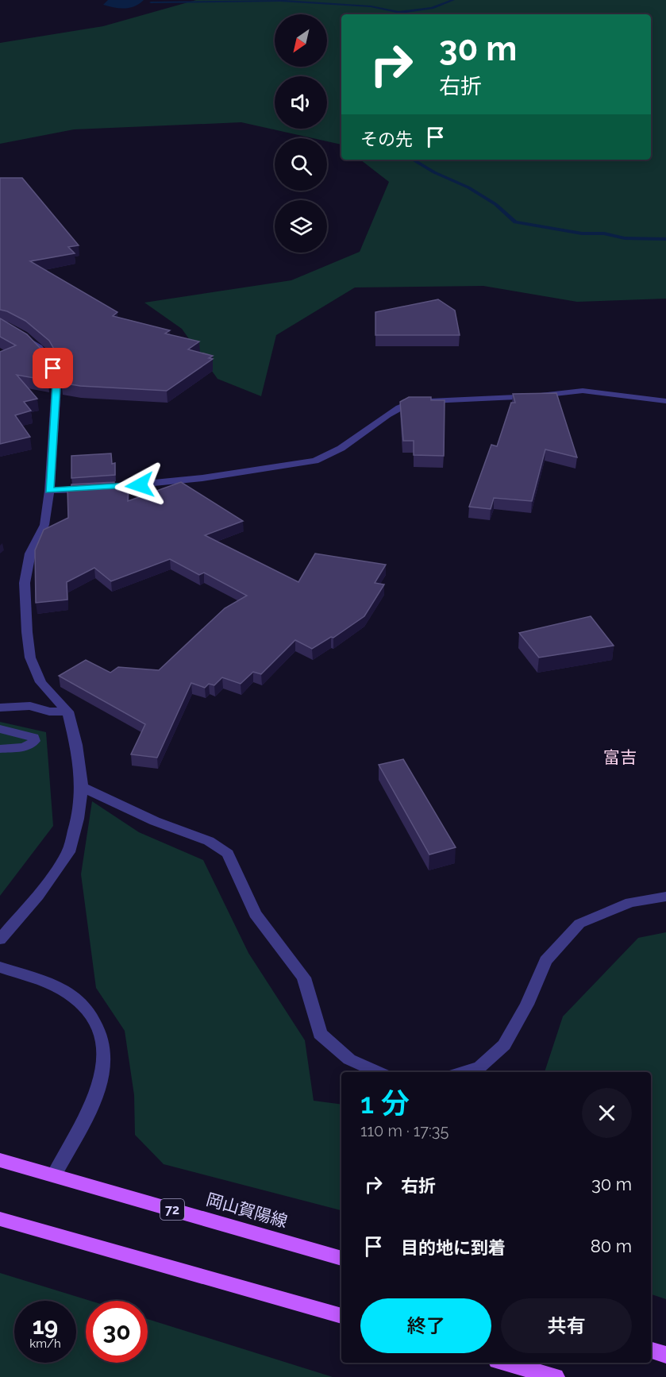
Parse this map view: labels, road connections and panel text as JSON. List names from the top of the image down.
{
  "streets": {
    "main road": ["72", "岡山賀陽線"]
  },
  "districts": ["富吉"],
  "north": "bottom left",
  "page": {
    "turn": ["30 m", "右折"],
    "then": "その先",
    "heading": ["1 分", "110 m · 17:35"],
    "list": [
      {
        "name": "右折",
        "value": "30 m"
      },
      {
        "name": "目的地に到着",
        "value": "80 m"
      }
    ],
    "buttons": ["終了", "共有"],
    "speed": "19 km/h",
    "limit": "30"
  }
}
